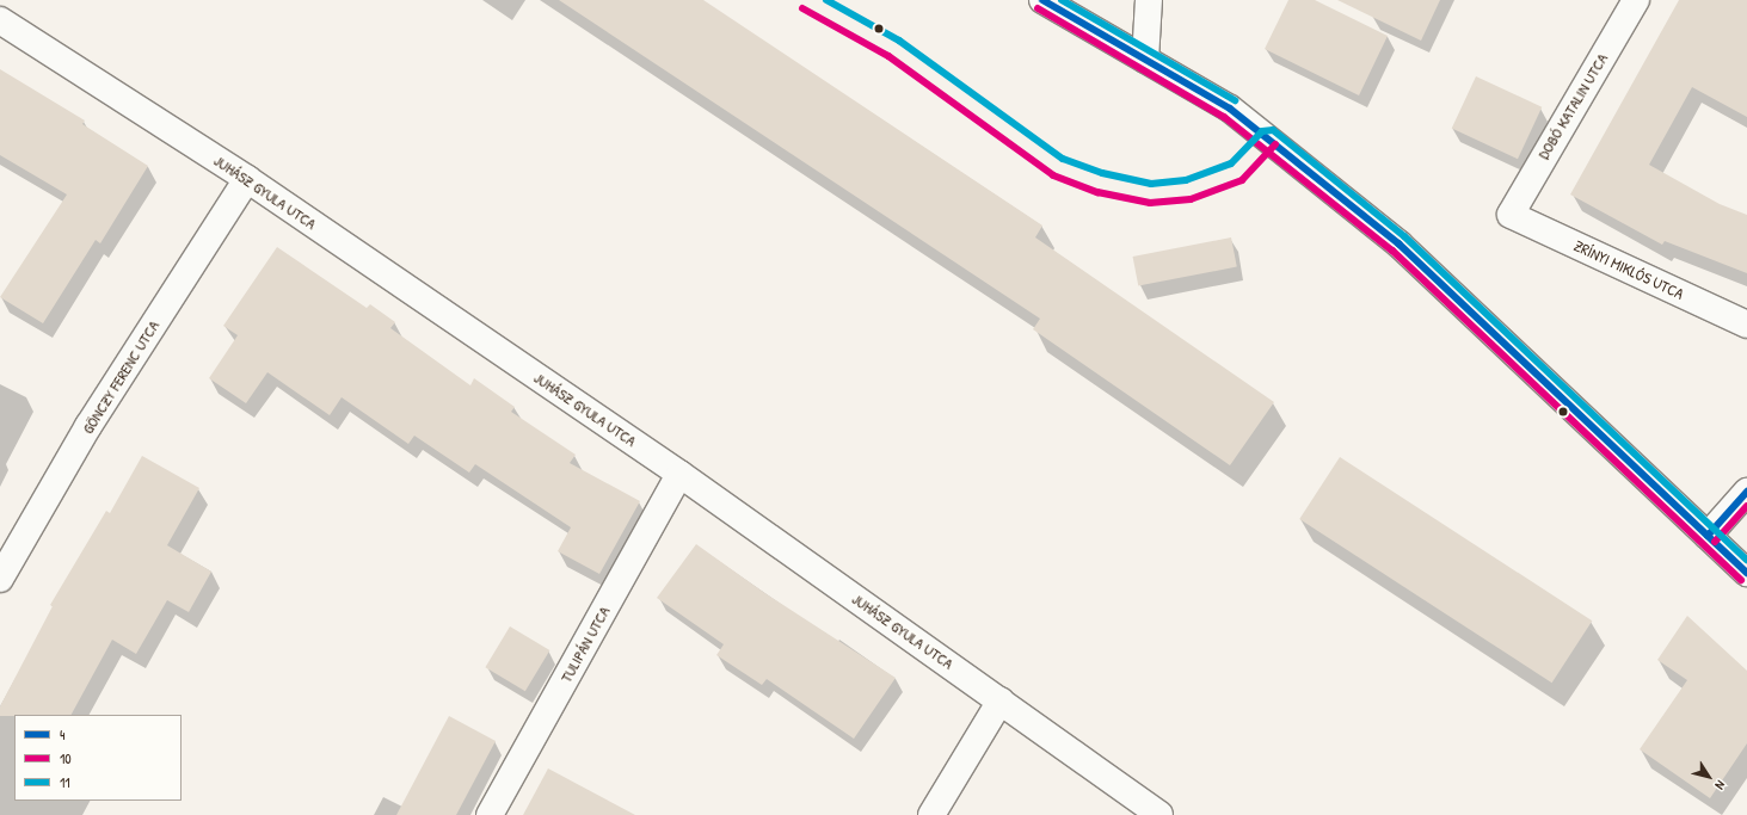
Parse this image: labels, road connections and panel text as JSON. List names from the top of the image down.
{
  "streets": {
    "street": [
      "DOBÓ KATALIN UTCA",
      "JUHÁSZ GYULA UTCA",
      "ZRÍNYI MIKLÓS UTCA",
      "GÖNCZY FERENC UTCA",
      "TULIPÁN UTCA"
    ]
  },
  "crossings": [
    ["DOBÓ KATALIN UTCA", "ZRÍNYI MIKLÓS UTCA"],
    ["JUHÁSZ GYULA UTCA", "GÖNCZY FERENC UTCA"],
    ["JUHÁSZ GYULA UTCA", "TULIPÁN UTCA"]
  ],
  "lines": ["transit line 4", "transit line 11", "transit line 10"],
  "legend": ["4", "10", "11"],
  "north": "bottom right"
}
